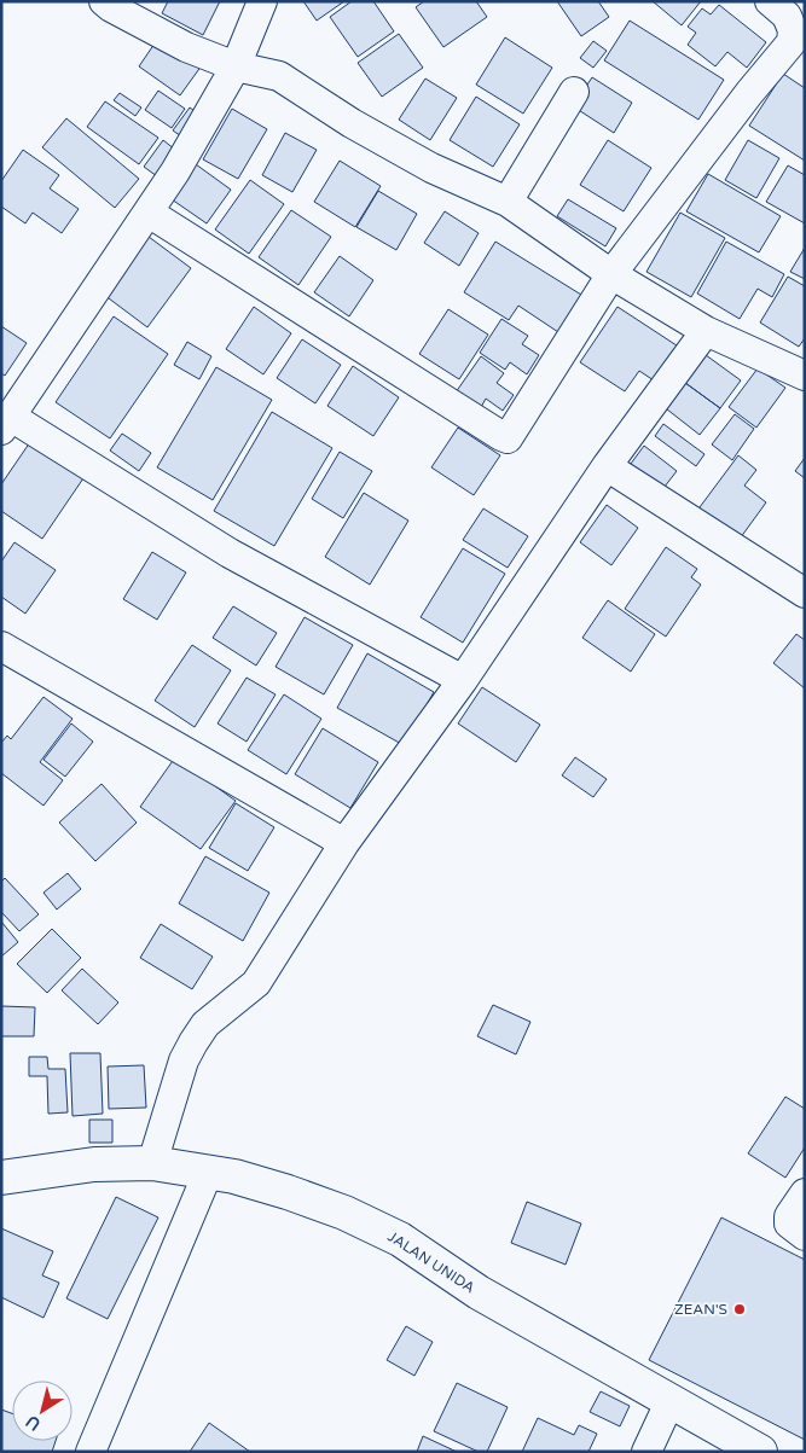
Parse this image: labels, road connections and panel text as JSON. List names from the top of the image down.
{
  "streets": {
    "street": ["JALAN UNIDA"]
  },
  "places": ["ZEAN'S"],
  "north": "bottom left"
}
